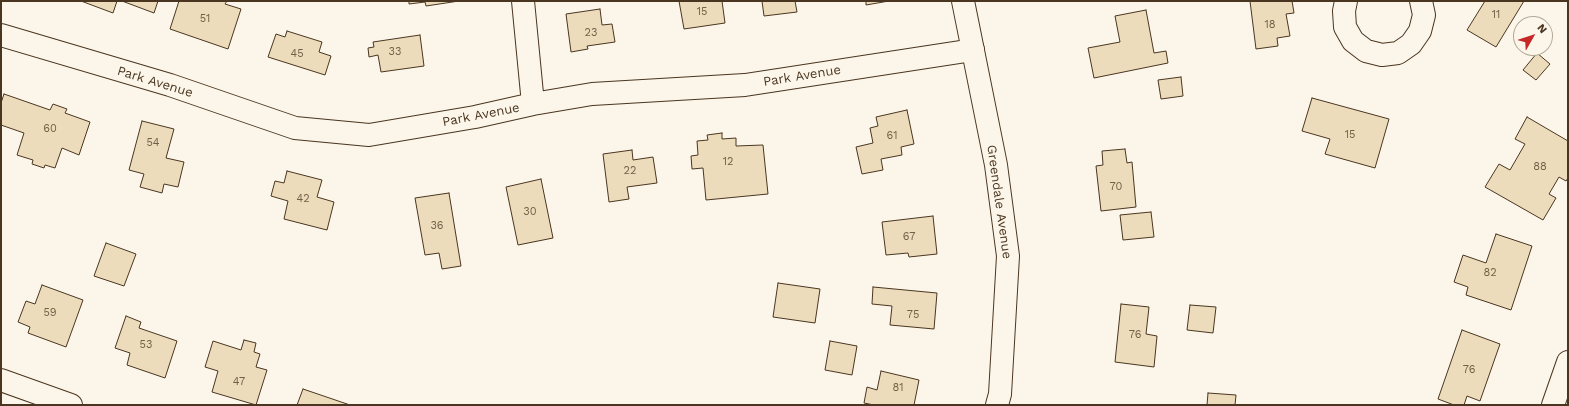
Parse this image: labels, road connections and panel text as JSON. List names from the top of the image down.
{
  "streets": {
    "street": ["Park Avenue", "Greendale Avenue"]
  },
  "crossings": [
    ["Park Avenue", "Greendale Avenue"]
  ],
  "house_numbers": [
    "15",
    "11",
    "51",
    "18",
    "23",
    "33",
    "45",
    "60",
    "15",
    "61",
    "54",
    "12",
    "88",
    "22",
    "70",
    "42",
    "30",
    "36",
    "67",
    "82",
    "59",
    "75",
    "76",
    "53",
    "76",
    "47",
    "81"
  ],
  "north": "top right"
}
